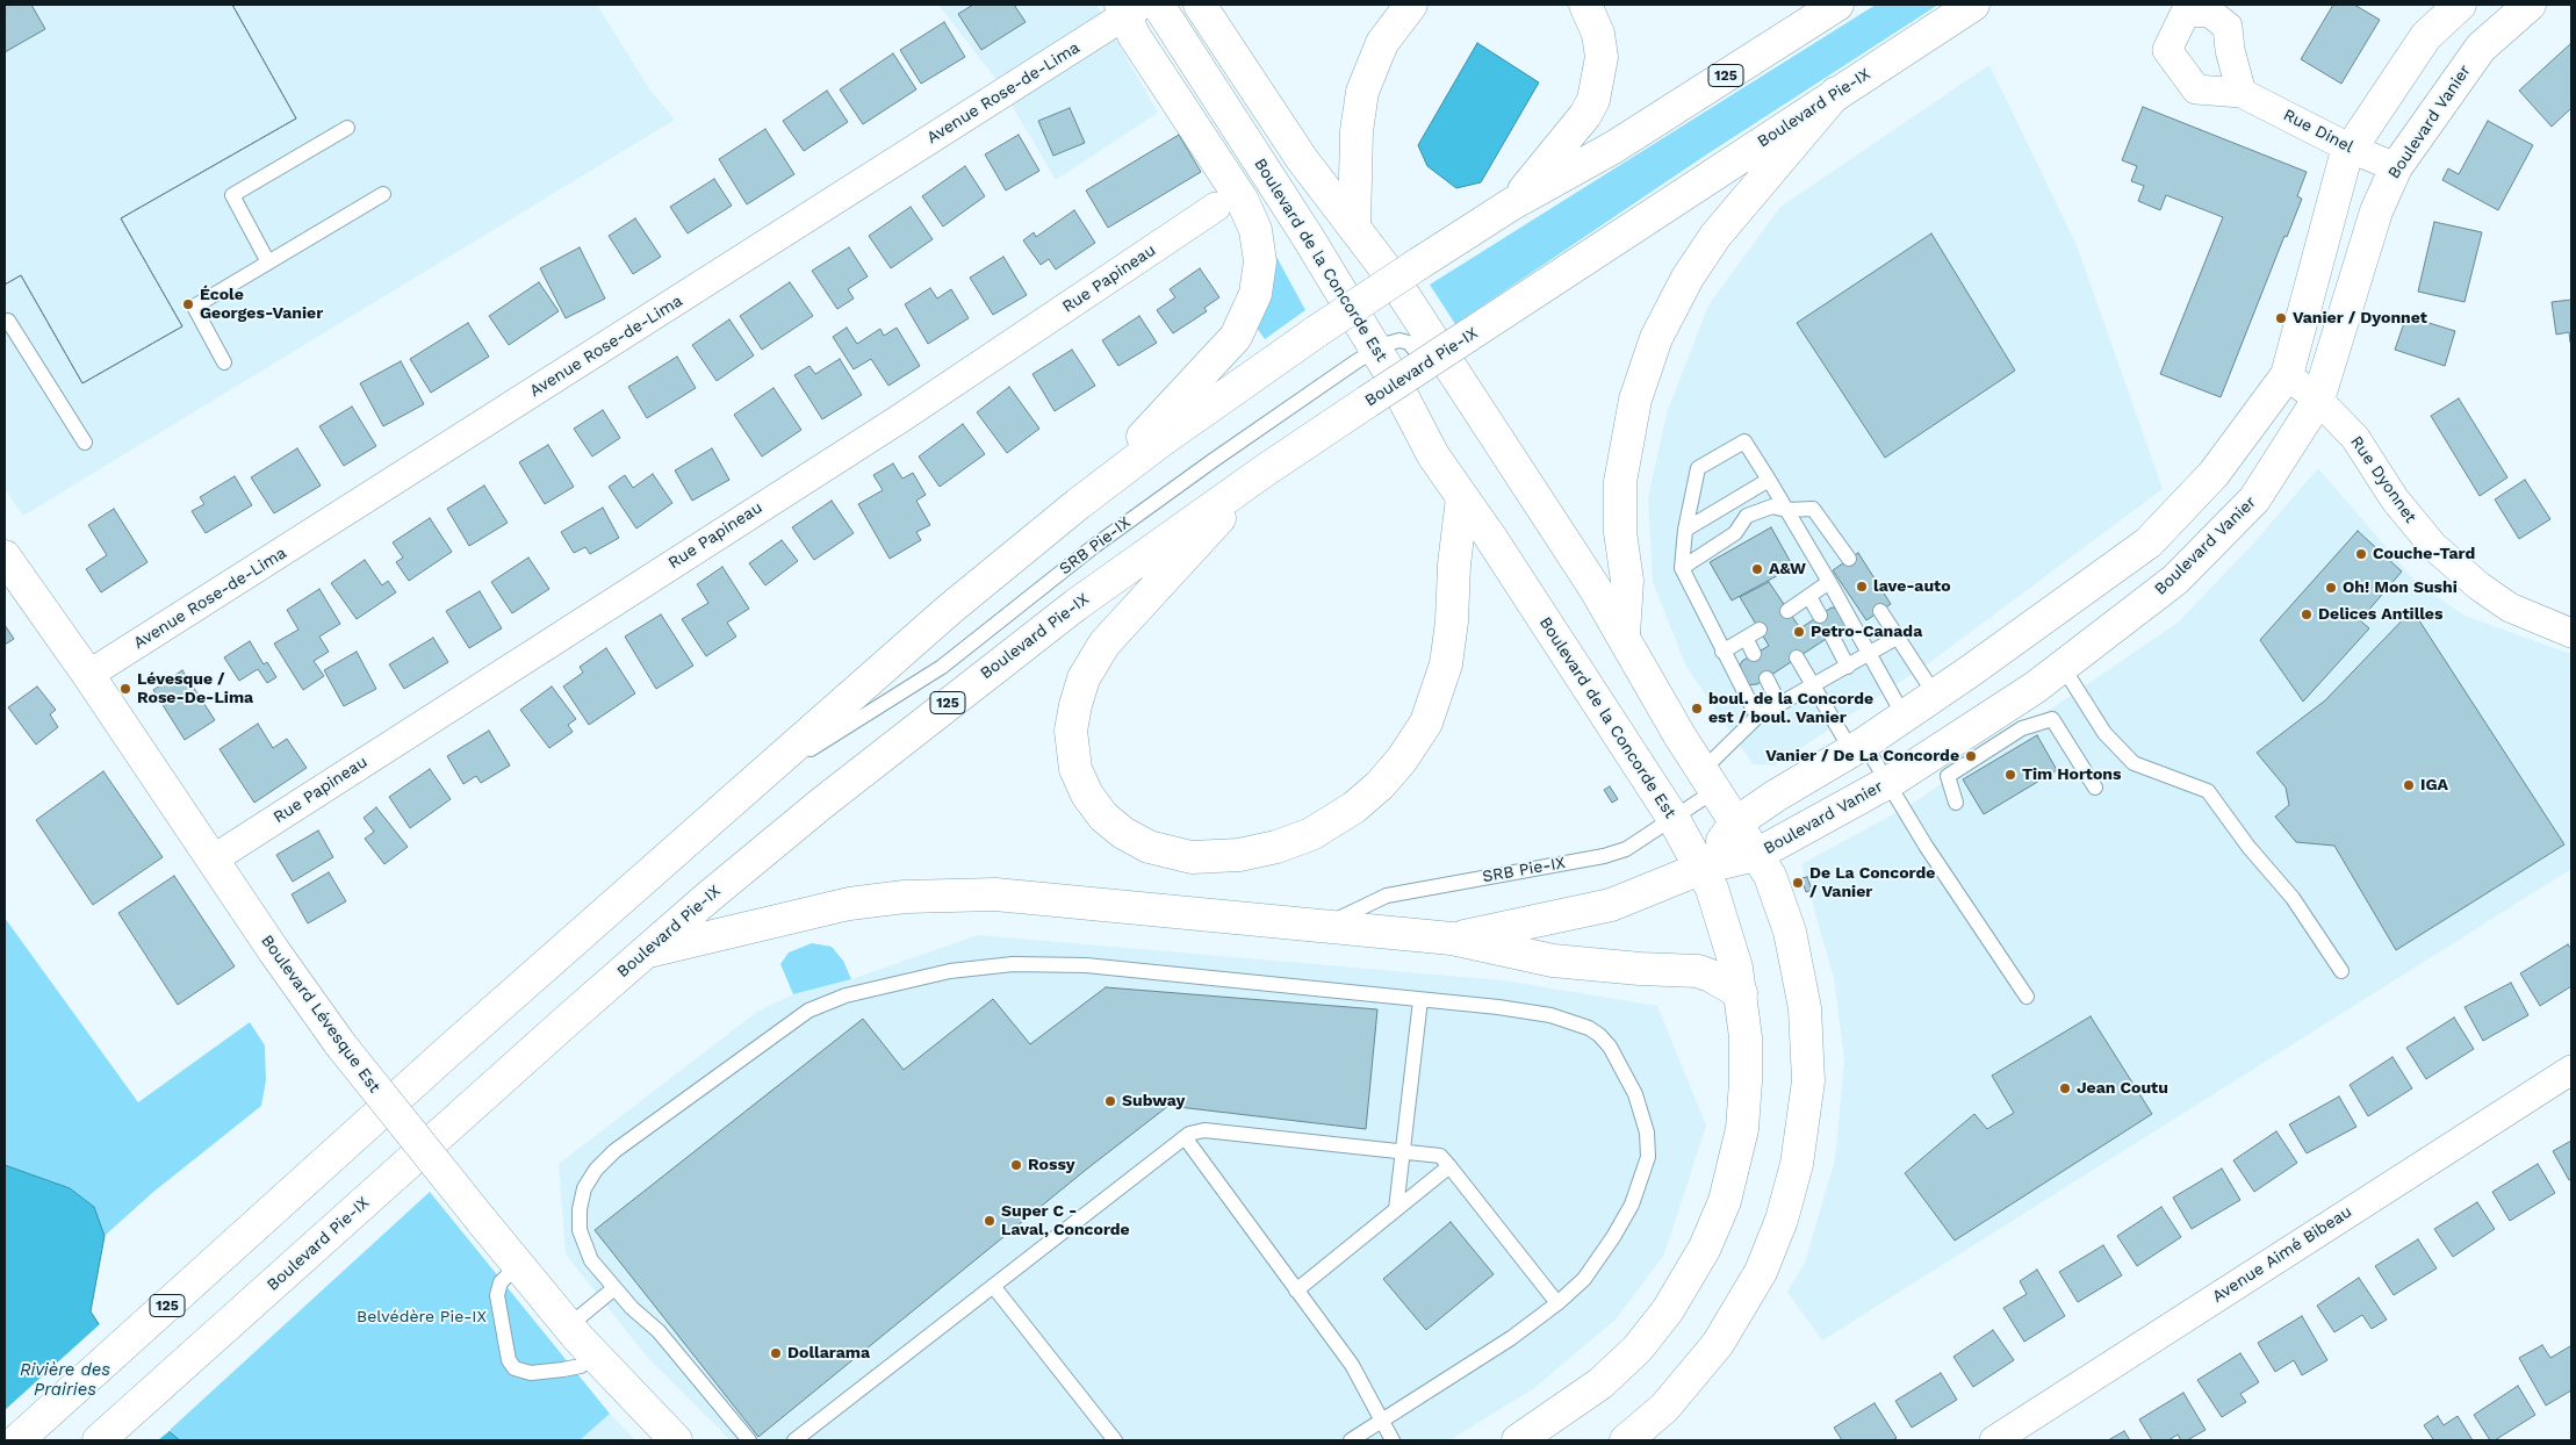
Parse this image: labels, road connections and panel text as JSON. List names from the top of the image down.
{
  "streets": {
    "main road": [
      "125",
      "Boulevard Pie-IX",
      "Boulevard Vanier",
      "Boulevard de la Concorde Est",
      "Boulevard Lévesque Est"
    ],
    "street": [
      "Avenue Rose-de-Lima",
      "Rue Dinel",
      "Rue Papineau",
      "Rue Dyonnet",
      "Avenue Aimé Bibeau"
    ],
    "lane": ["SRB Pie-IX"]
  },
  "crossings": [
    ["125", "SRB Pie-IX"],
    ["Avenue Rose-de-Lima", "Boulevard Lévesque Est"],
    ["Boulevard Vanier", "Rue Dinel"],
    ["Boulevard Vanier", "Boulevard de la Concorde Est"],
    ["Boulevard Vanier", "Rue Dyonnet"],
    ["Boulevard de la Concorde Est", "SRB Pie-IX"],
    ["Rue Papineau", "Boulevard Lévesque Est"]
  ],
  "water": ["Rivière des Prairies"],
  "parks": ["Belvédère Pie-IX"],
  "places": [
    "École Georges-Vanier",
    "Vanier / Dyonnet",
    "Couche-Tard",
    "A&W",
    "lave-auto",
    "Oh! Mon Sushi",
    "Delices Antilles",
    "Petro-Canada",
    "Lévesque / Rose-De-Lima",
    "boul. de la Concorde est / boul. Vanier",
    "Vanier / De La Concorde",
    "Tim Hortons",
    "IGA",
    "De La Concorde / Vanier",
    "Jean Coutu",
    "Subway",
    "Rossy",
    "Super C - Laval, Concorde",
    "Dollarama"
  ]
}
